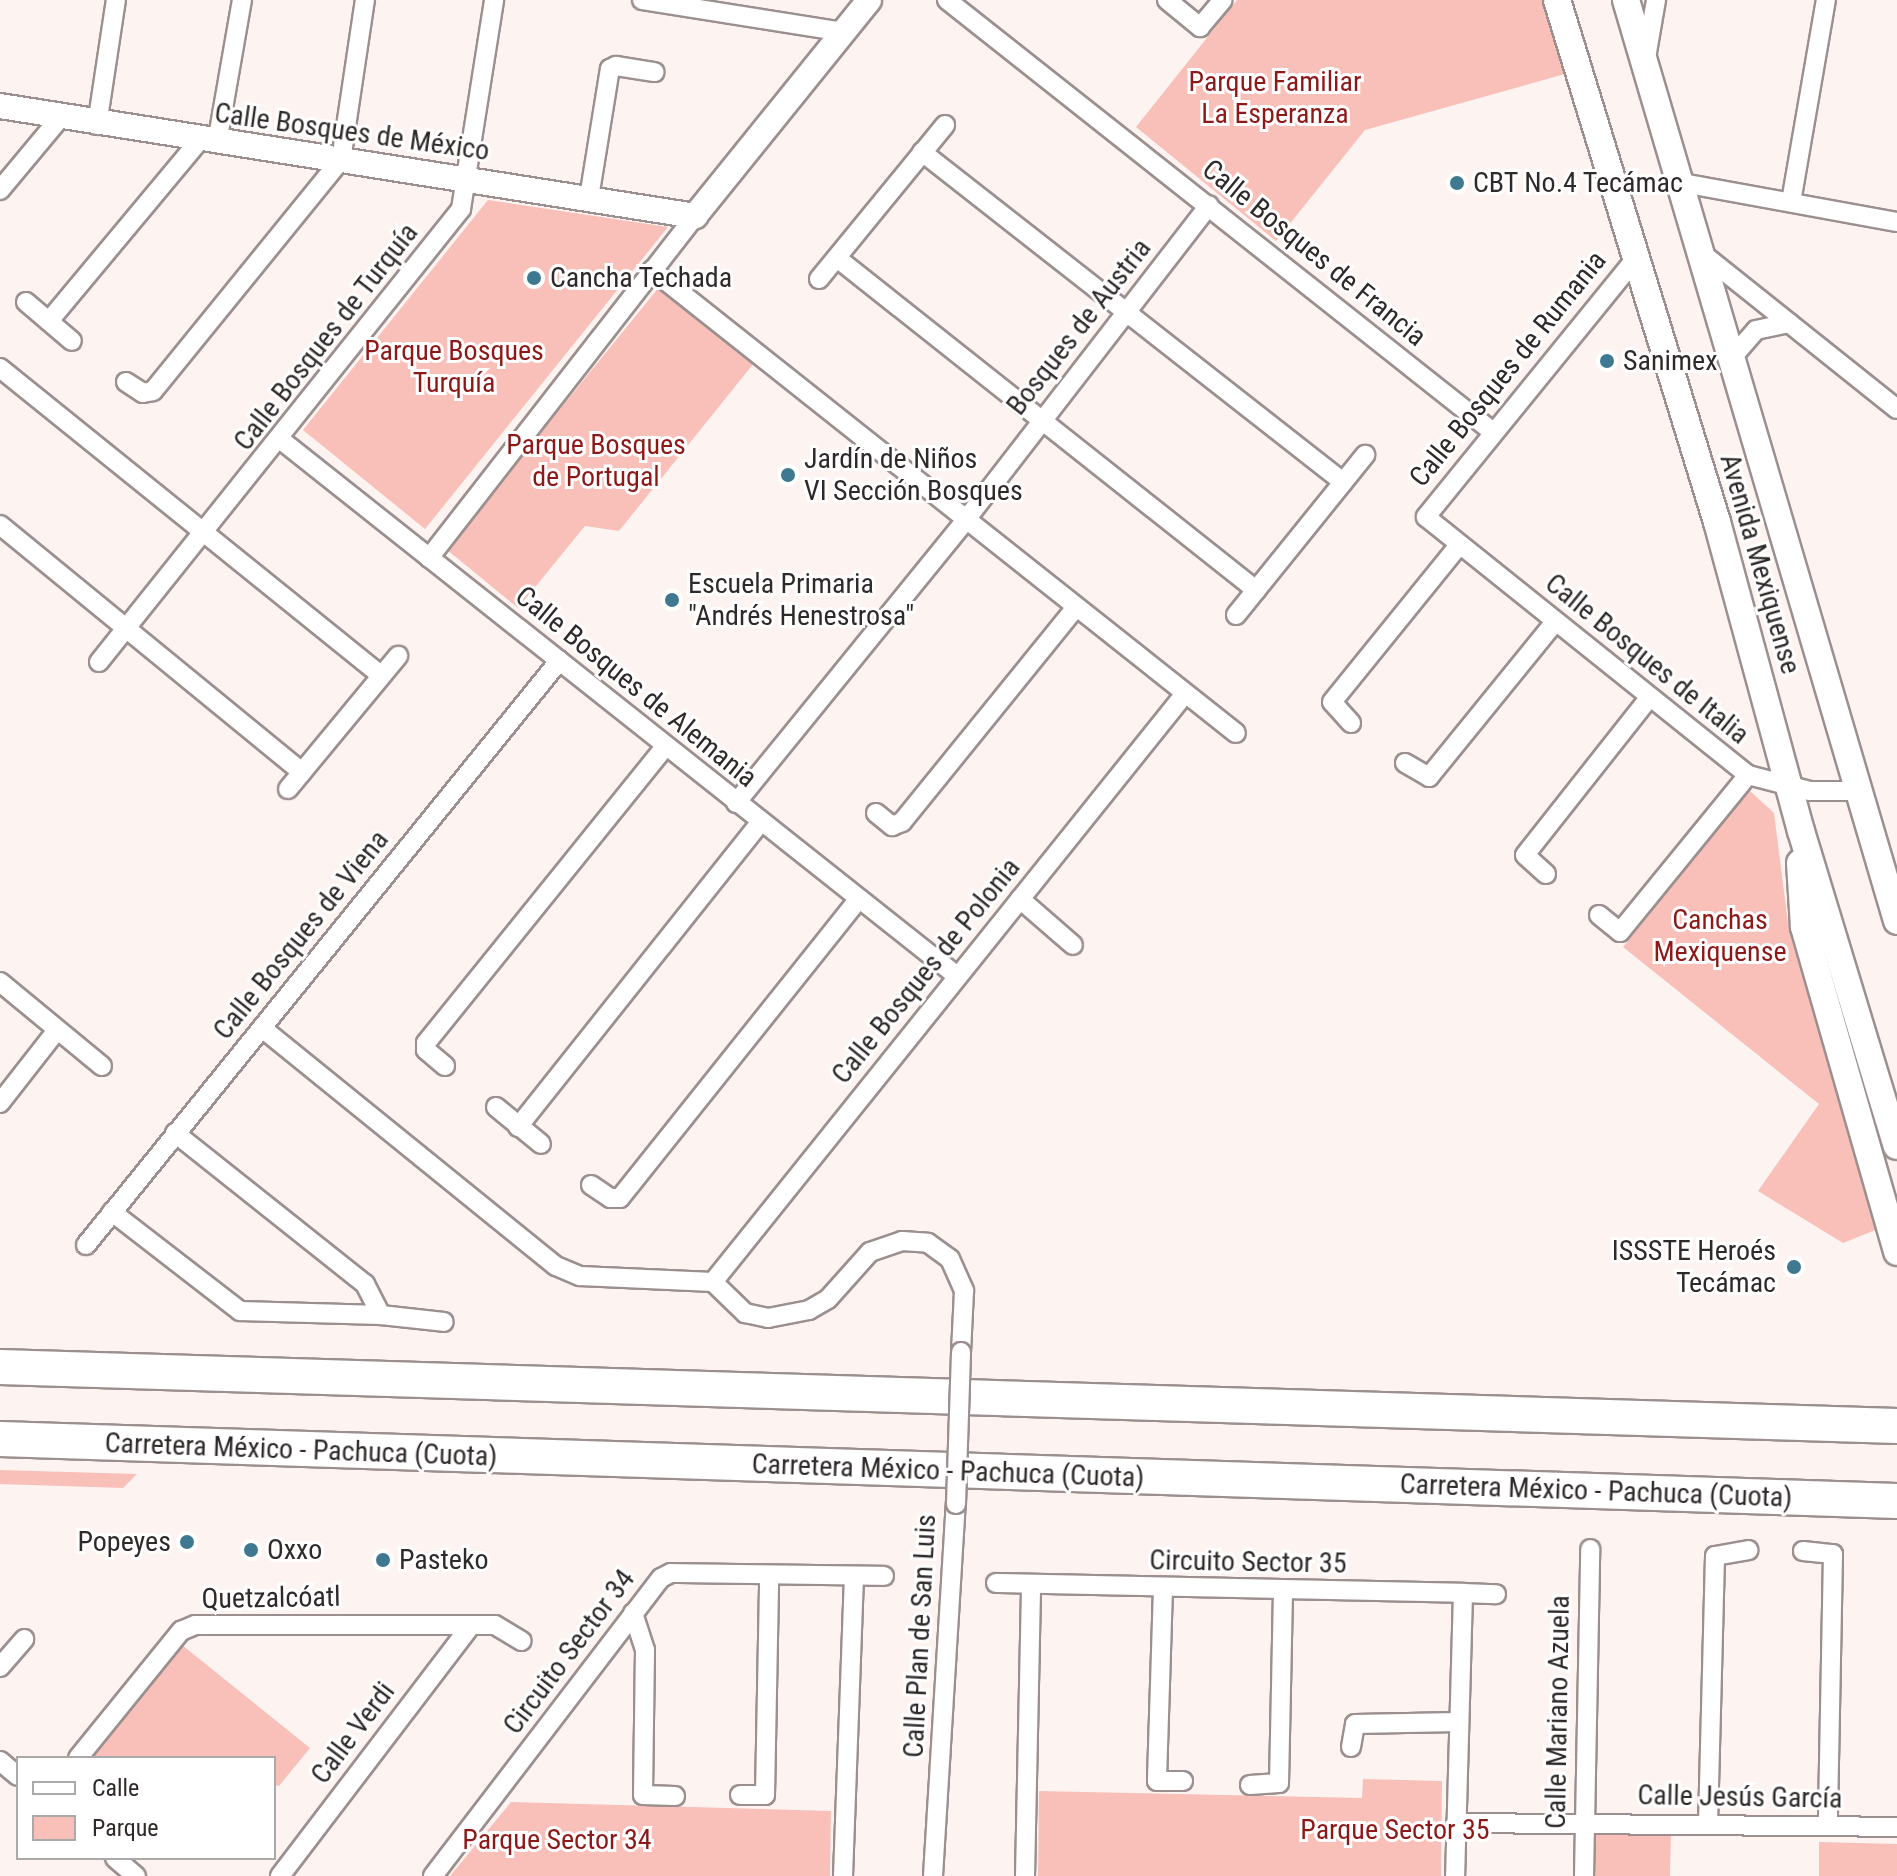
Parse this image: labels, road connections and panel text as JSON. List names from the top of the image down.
{
  "streets": {
    "highway": ["Carretera México - Pachuca (Cuota)"],
    "main road": ["Avenida Mexiquense"],
    "street": [
      "Calle Bosques de México",
      "Calle Bosques de Francia",
      "Bosques de Austria",
      "Calle Bosques de Turquía",
      "Calle Bosques de Rumania",
      "Calle Bosques de Italia",
      "Calle Bosques de Alemania",
      "Calle Bosques de Viena",
      "Calle Bosques de Polonia",
      "Circuito Sector 35",
      "Quetzalcóatl",
      "Calle Plan de San Luis",
      "Circuito Sector 34",
      "Calle Mariano Azuela",
      "Calle Verdi",
      "Calle Jesús García"
    ]
  },
  "crossings": [
    ["Calle Bosques de México", "Calle Bosques de Turquía"],
    ["Calle Bosques de Francia", "Bosques de Austria"],
    ["Calle Bosques de Francia", "Calle Bosques de Rumania"],
    ["Bosques de Austria", "Calle Bosques de Alemania"],
    ["Calle Bosques de Turquía", "Calle Bosques de Alemania"],
    ["Calle Bosques de Rumania", "Avenida Mexiquense"],
    ["Calle Bosques de Rumania", "Calle Bosques de Italia"],
    ["Avenida Mexiquense", "Calle Bosques de Italia"],
    ["Calle Bosques de Alemania", "Calle Bosques de Viena"],
    ["Calle Bosques de Alemania", "Calle Bosques de Polonia"],
    ["Calle Bosques de Polonia", "Calle Plan de San Luis"],
    ["Quetzalcóatl", "Calle Verdi"],
    ["Calle Mariano Azuela", "Calle Jesús García"]
  ],
  "parks": [
    "Parque Familiar La Esperanza",
    "Parque Bosques Turquía",
    "Parque Bosques de Portugal",
    "Canchas Mexiquense",
    "Parque Sector 35",
    "Parque Sector 34"
  ],
  "places": [
    "CBT No.4 Tecámac",
    "Cancha Techada",
    "Sanimex",
    "Jardín de Niños VI Sección Bosques",
    "Escuela Primaria \"Andrés Henestrosa\"",
    "ISSSTE Heroés Tecámac",
    "Popeyes",
    "Oxxo",
    "Pasteko"
  ],
  "legend": ["Calle", "Parque"]
}
